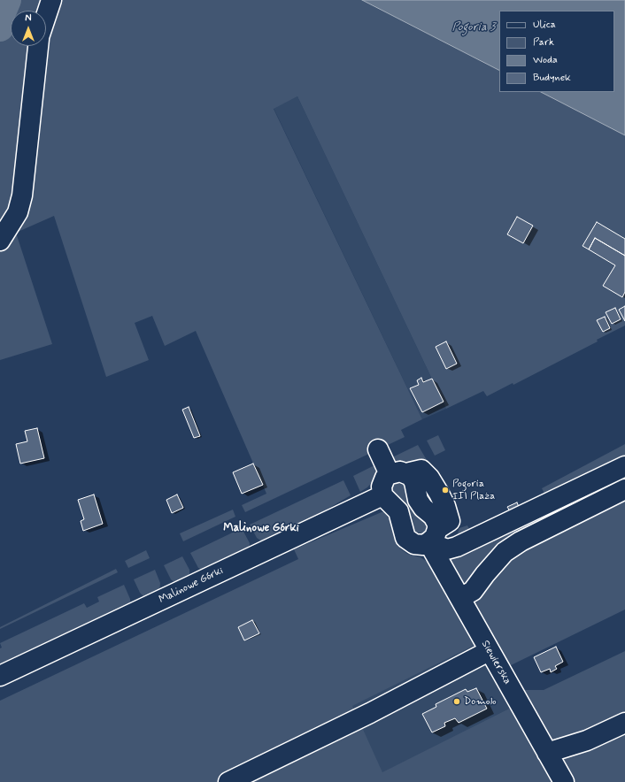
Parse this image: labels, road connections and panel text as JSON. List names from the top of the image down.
{
  "streets": {
    "street": ["Malinowe Górki", "Siewierska"]
  },
  "districts": ["Malinowe Górki"],
  "water": ["Pogoria 3"],
  "places": ["Pogoria III Plaża", "Domolo"],
  "legend": [
    "Ulica",
    "Park",
    "Woda",
    "Budynek"
  ],
  "north": "top"
}
